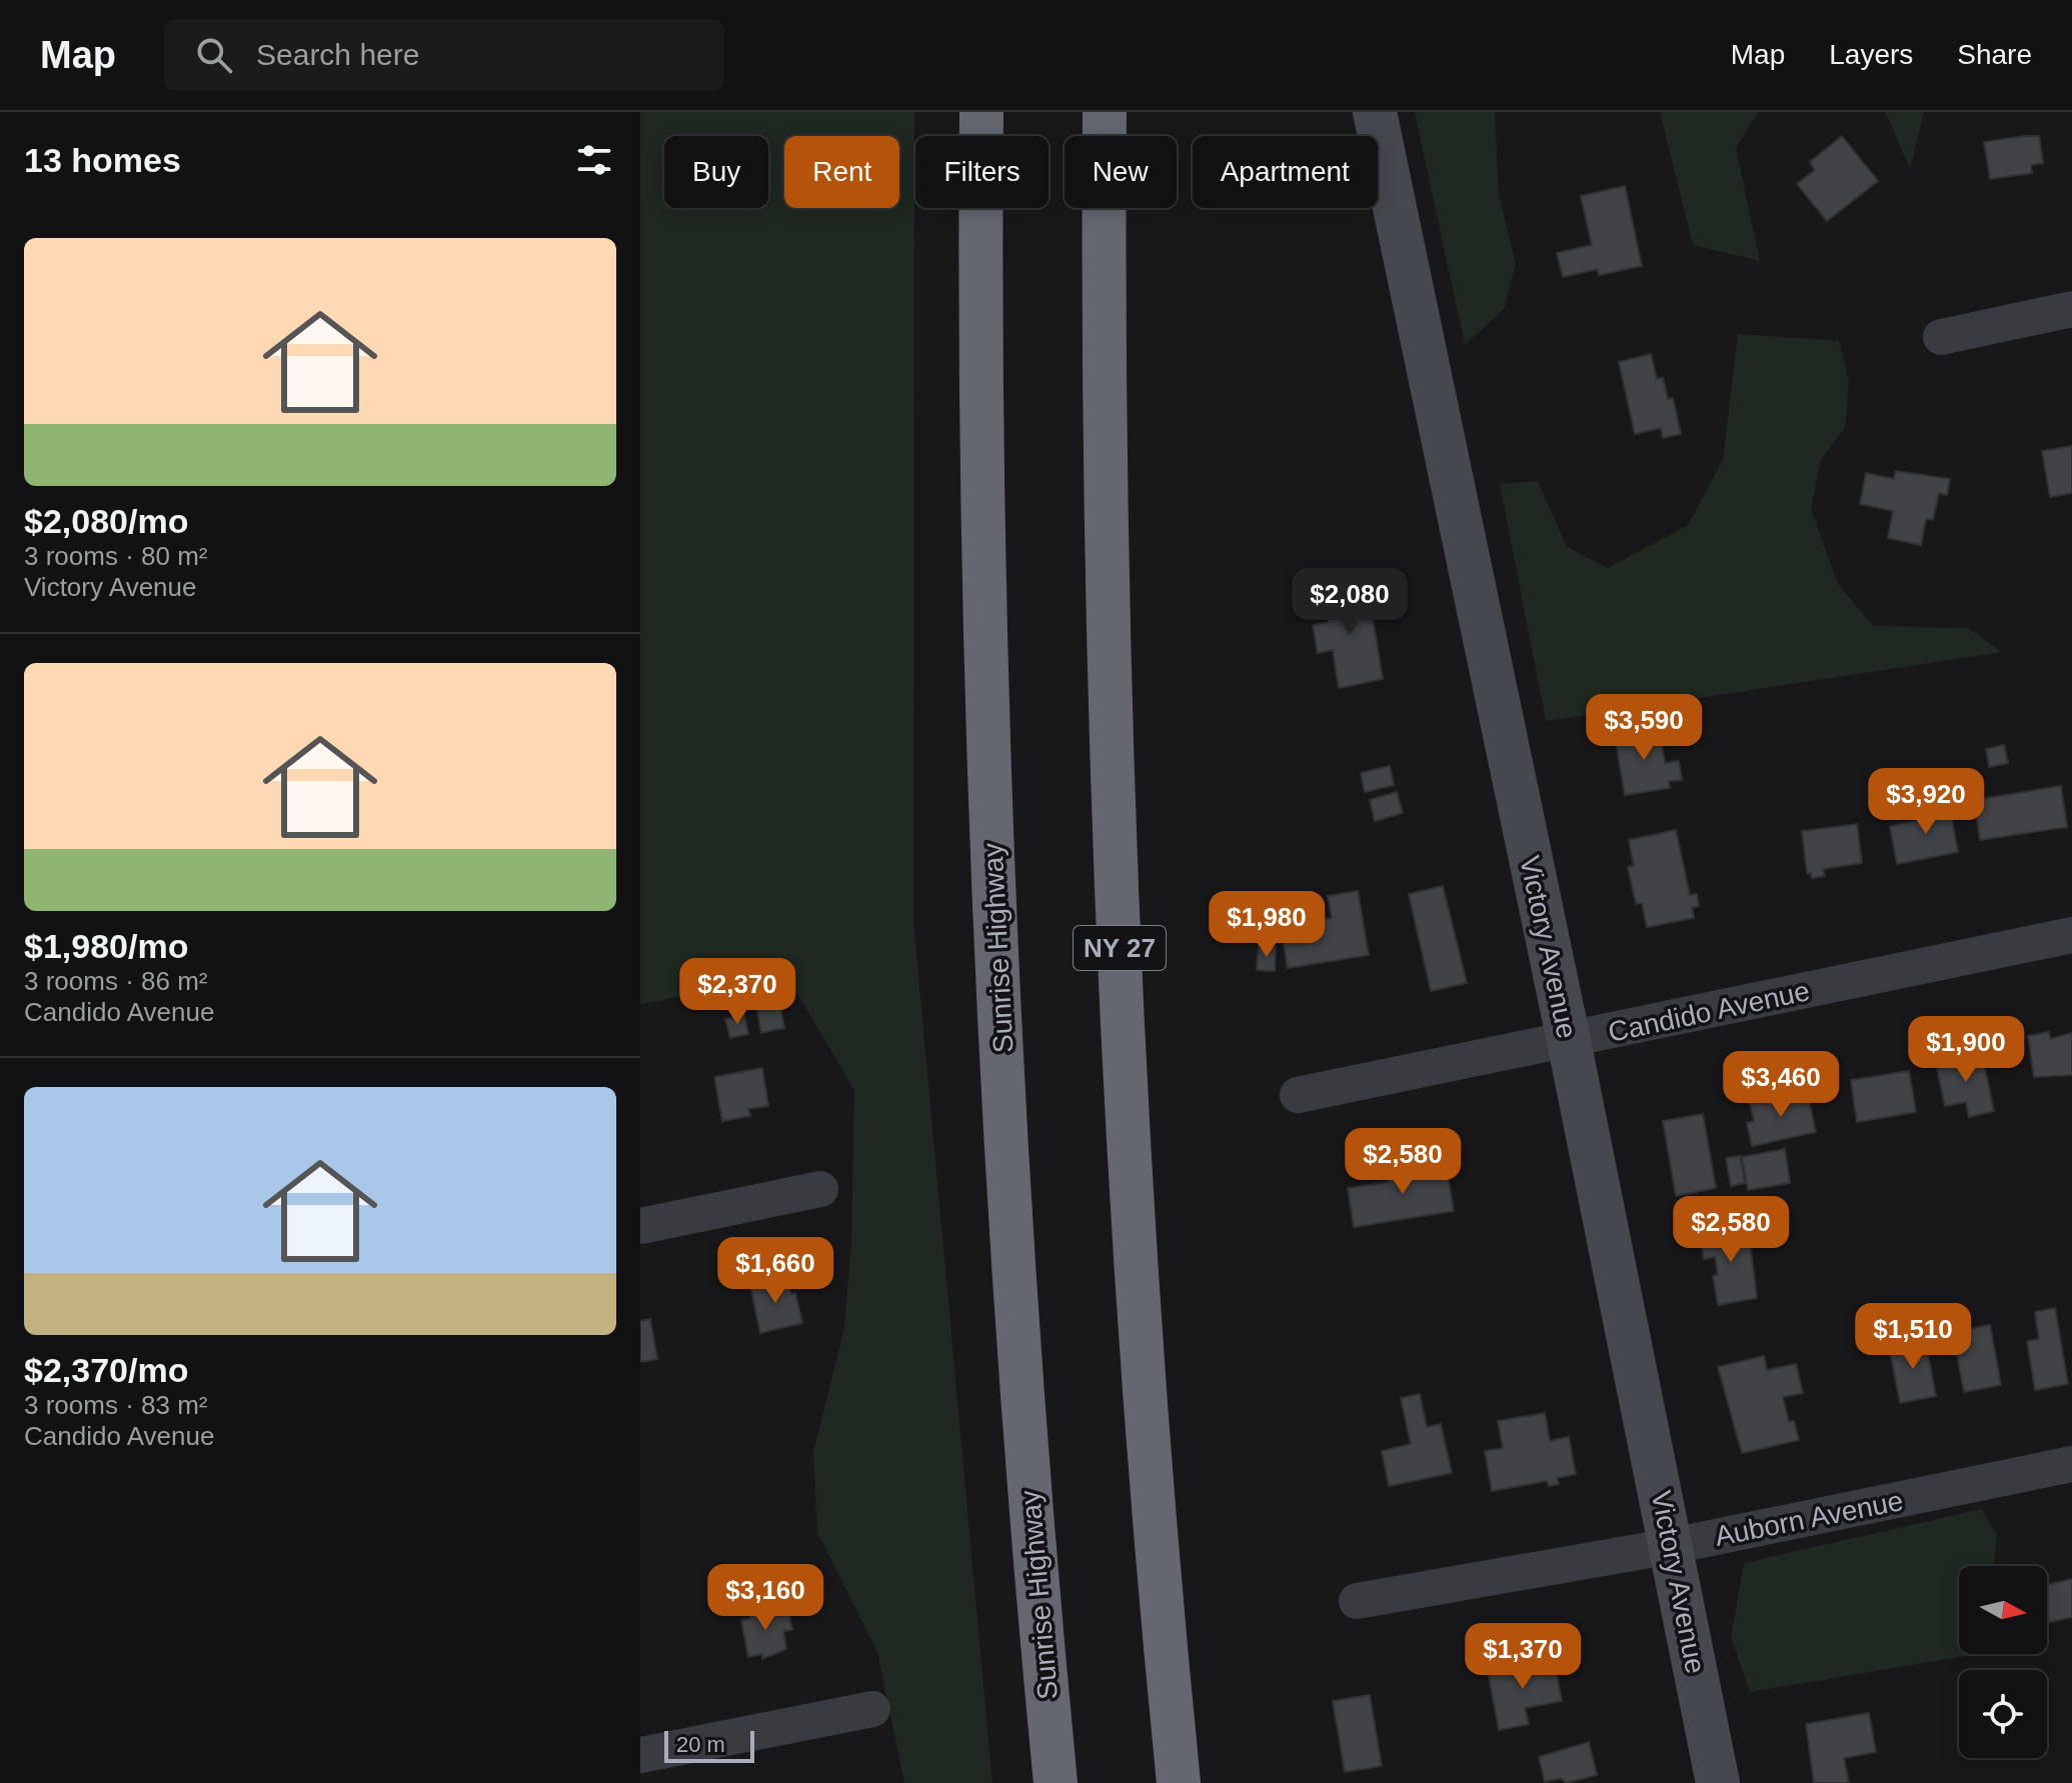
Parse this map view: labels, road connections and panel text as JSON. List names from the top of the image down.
{
  "streets": {
    "highway": ["Sunrise Highway", "NY 27"],
    "street": ["Victory Avenue", "Candido Avenue", "Auborn Avenue"]
  },
  "crossings": [
    ["Victory Avenue", "Candido Avenue"],
    ["Victory Avenue", "Auborn Avenue"]
  ],
  "scale_bar": "20 m",
  "north": "right",
  "page": {
    "header": "Map",
    "search": "Search here",
    "nav": ["Map", "Layers", "Share"],
    "heading": "13 homes",
    "chip": [
      "Buy",
      "Rent",
      "Filters",
      "New",
      "Apartment"
    ],
    "list": [
      {
        "name": "$2,080/mo",
        "note": "3 rooms · 80 m² · Victory Avenue"
      },
      {
        "name": "$1,980/mo",
        "note": "3 rooms · 86 m² · Candido Avenue"
      },
      {
        "name": "$2,370/mo",
        "note": "3 rooms · 83 m² · Candido Avenue"
      }
    ],
    "price": [
      "$2,080",
      "$3,590",
      "$3,920",
      "$1,980",
      "$2,370",
      "$1,900",
      "$3,460",
      "$2,580",
      "$2,580",
      "$1,660",
      "$1,510",
      "$3,160",
      "$1,370"
    ],
    "scale": "20 m"
  }
}
